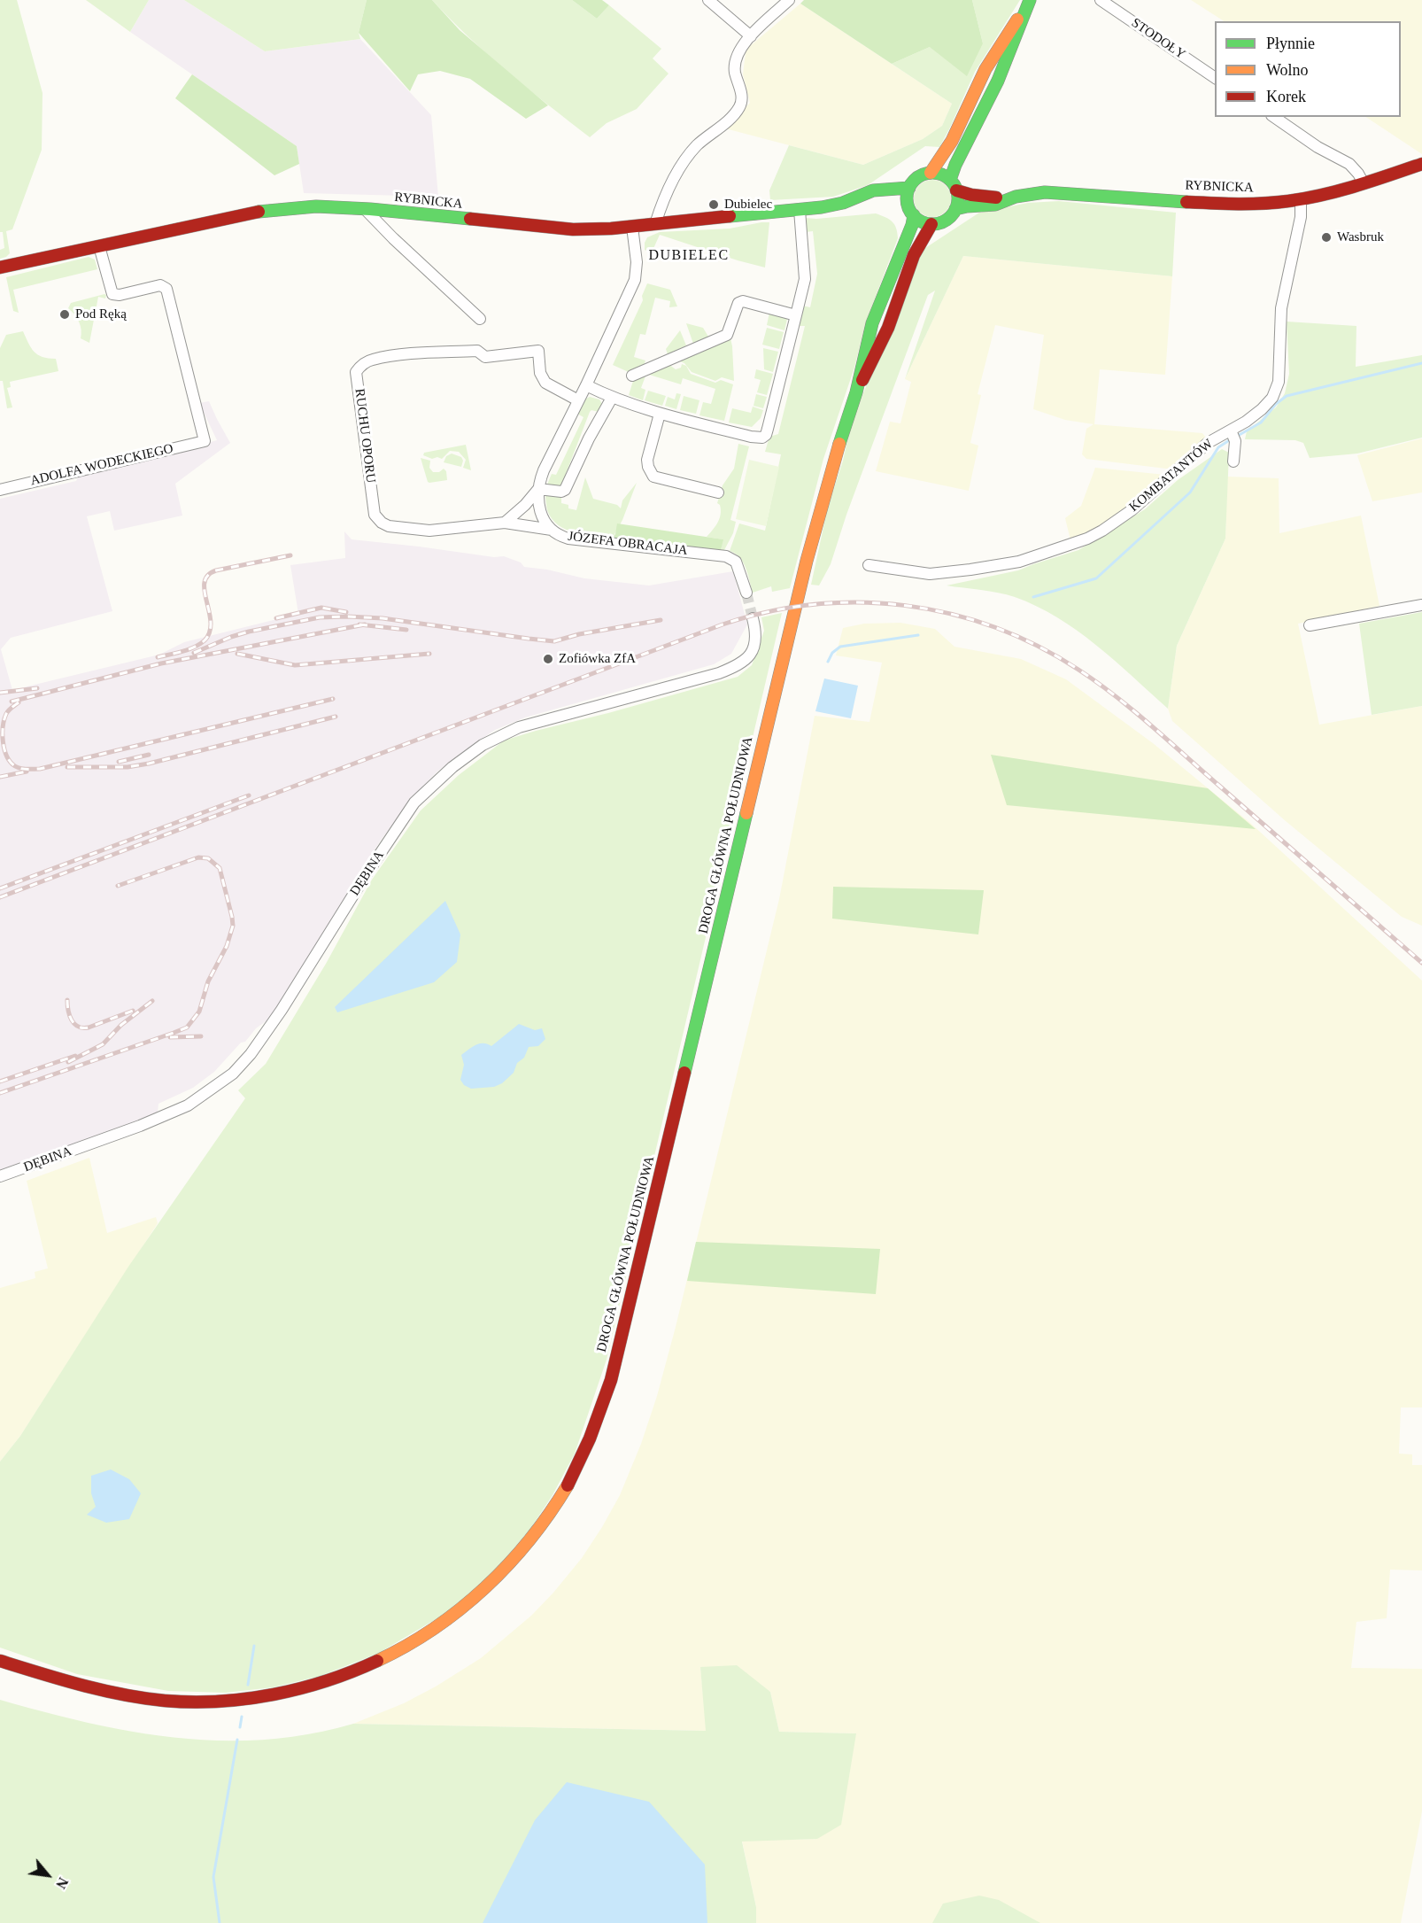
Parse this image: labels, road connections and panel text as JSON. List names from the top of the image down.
{
  "streets": {
    "main road": ["RYBNICKA", "DROGA GŁÓWNA POŁUDNIOWA"],
    "street": [
      "STODOŁY",
      "RUCHU OPORU",
      "ADOLFA WODECKIEGO",
      "KOMBATANTÓW",
      "JÓZEFA OBRACAJA",
      "DĘBINA"
    ]
  },
  "crossings": [
    ["RYBNICKA", "ADOLFA WODECKIEGO"],
    ["RYBNICKA", "KOMBATANTÓW"],
    ["RYBNICKA", "DROGA GŁÓWNA POŁUDNIOWA"],
    ["RUCHU OPORU", "JÓZEFA OBRACAJA"]
  ],
  "districts": ["DUBIELEC"],
  "places": [
    "Dubielec",
    "Wasbruk",
    "Pod Ręką",
    "Zofiówka ZfA"
  ],
  "legend": ["Płynnie", "Wolno", "Korek"],
  "north": "bottom right"
}
